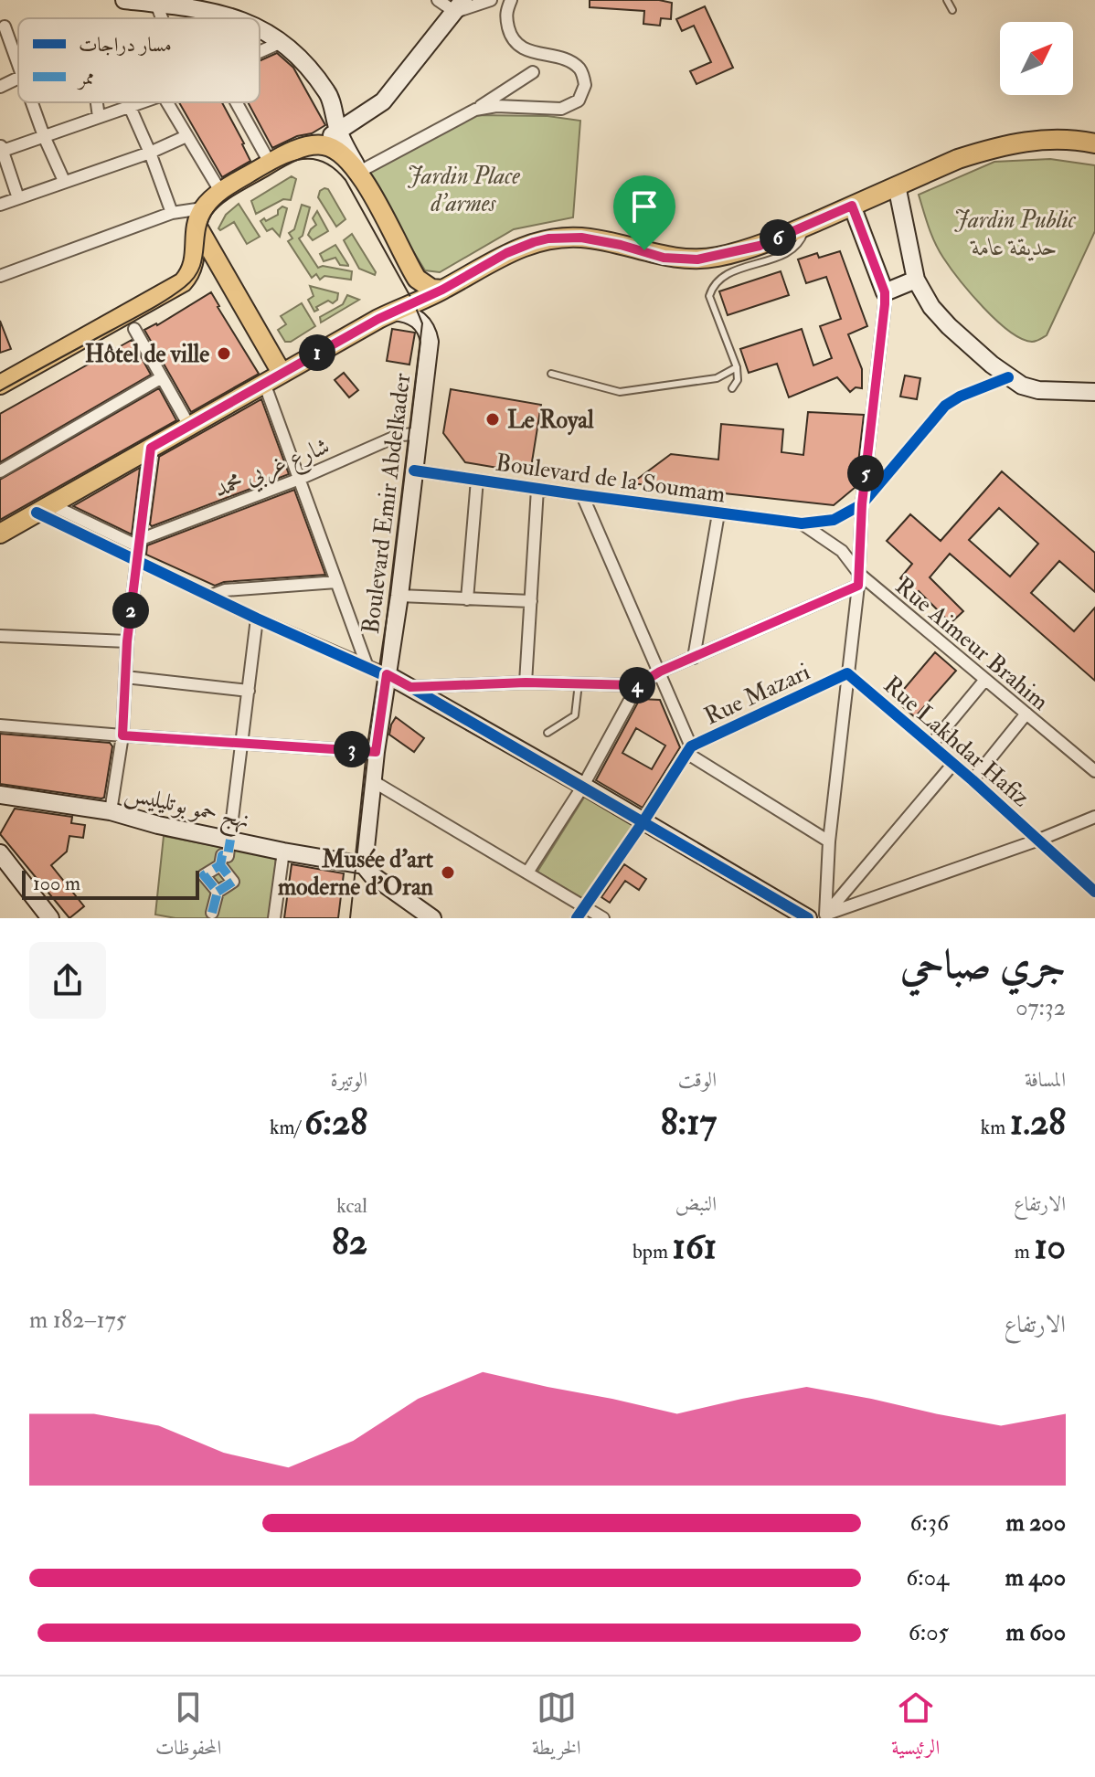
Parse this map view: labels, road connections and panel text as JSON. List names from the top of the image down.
{
  "streets": {
    "main road": ["Boulevard Emir Abdelkader", "نهج حمو بوتليليس"],
    "street": [
      "شارع غربي محمد",
      "Boulevard de la Soumam",
      "Rue Aimeur Brahim",
      "Rue Mazari",
      "Rue Lakhdar Hafiz"
    ]
  },
  "crossings": [
    ["شارع غربي محمد", "Boulevard Emir Abdelkader"],
    ["Boulevard de la Soumam", "Boulevard Emir Abdelkader"],
    ["Boulevard de la Soumam", "Rue Aimeur Brahim"],
    ["Boulevard Emir Abdelkader", "نهج حمو بوتليليس"],
    ["Rue Mazari", "Rue Lakhdar Hafiz"]
  ],
  "parks": ["Jardin Place d'armes", "Jardin Public حديقة عامة"],
  "places": ["Hôtel de ville", "Le Royal", "Musée d'art moderne d'Oran"],
  "legend": ["مسار دراجات", "ممر"],
  "scale_bar": "100 m",
  "north": "top right",
  "page": {
    "pins": [
      "6",
      "1",
      "5",
      "2",
      "4",
      "3"
    ],
    "scale": "100 m",
    "heading": ["جري صباحي", "07:32"],
    "stats": [
      ["المسافة", "1.28 km"],
      ["الوقت", "8:17"],
      ["الوتيرة", "6:28 /km"],
      ["الارتفاع", "10 m"],
      ["النبض", "161 bpm"],
      ["kcal", "82"]
    ],
    "chart": ["الارتفاع", "175–182 m"],
    "list": [
      {
        "name": "200 m",
        "note": "6:36"
      },
      {
        "name": "400 m",
        "note": "6:04"
      },
      {
        "name": "600 m",
        "note": "6:05"
      }
    ],
    "tabs": ["الرئيسية", "الخريطة", "المحفوظات"]
  }
}
